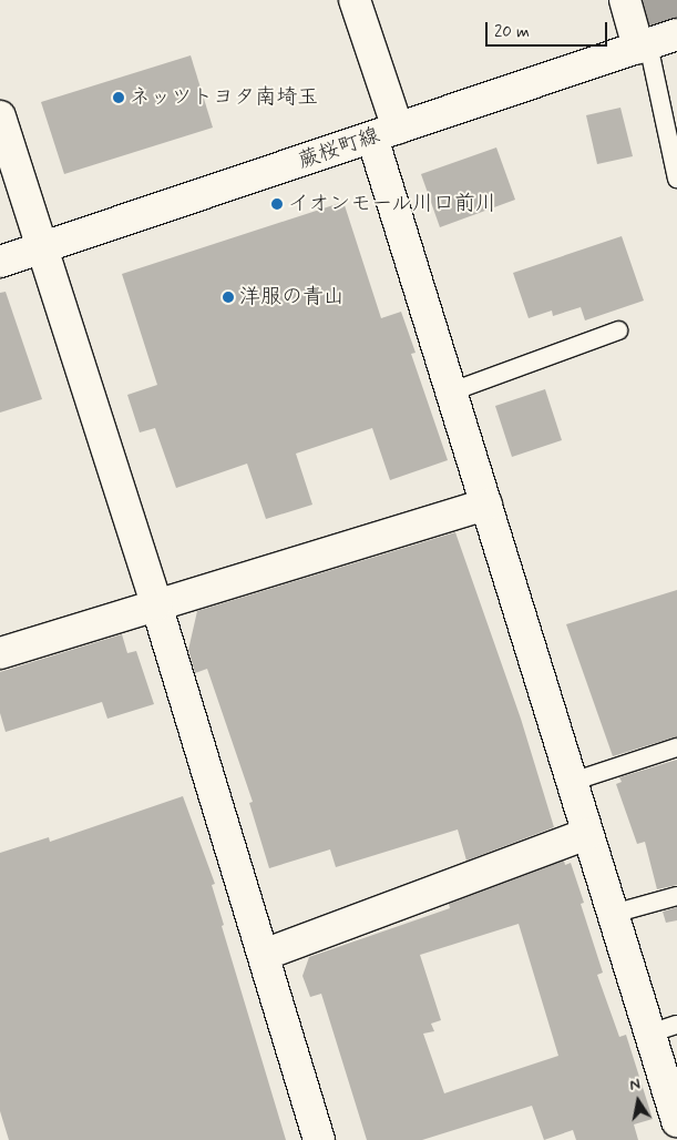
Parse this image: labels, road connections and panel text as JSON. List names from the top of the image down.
{
  "streets": {
    "street": ["蕨桜町線"]
  },
  "places": ["ネッツトヨタ南埼玉", "イオンモール川口前川", "洋服の青山"],
  "scale_bar": "20 m",
  "north": "top"
}
